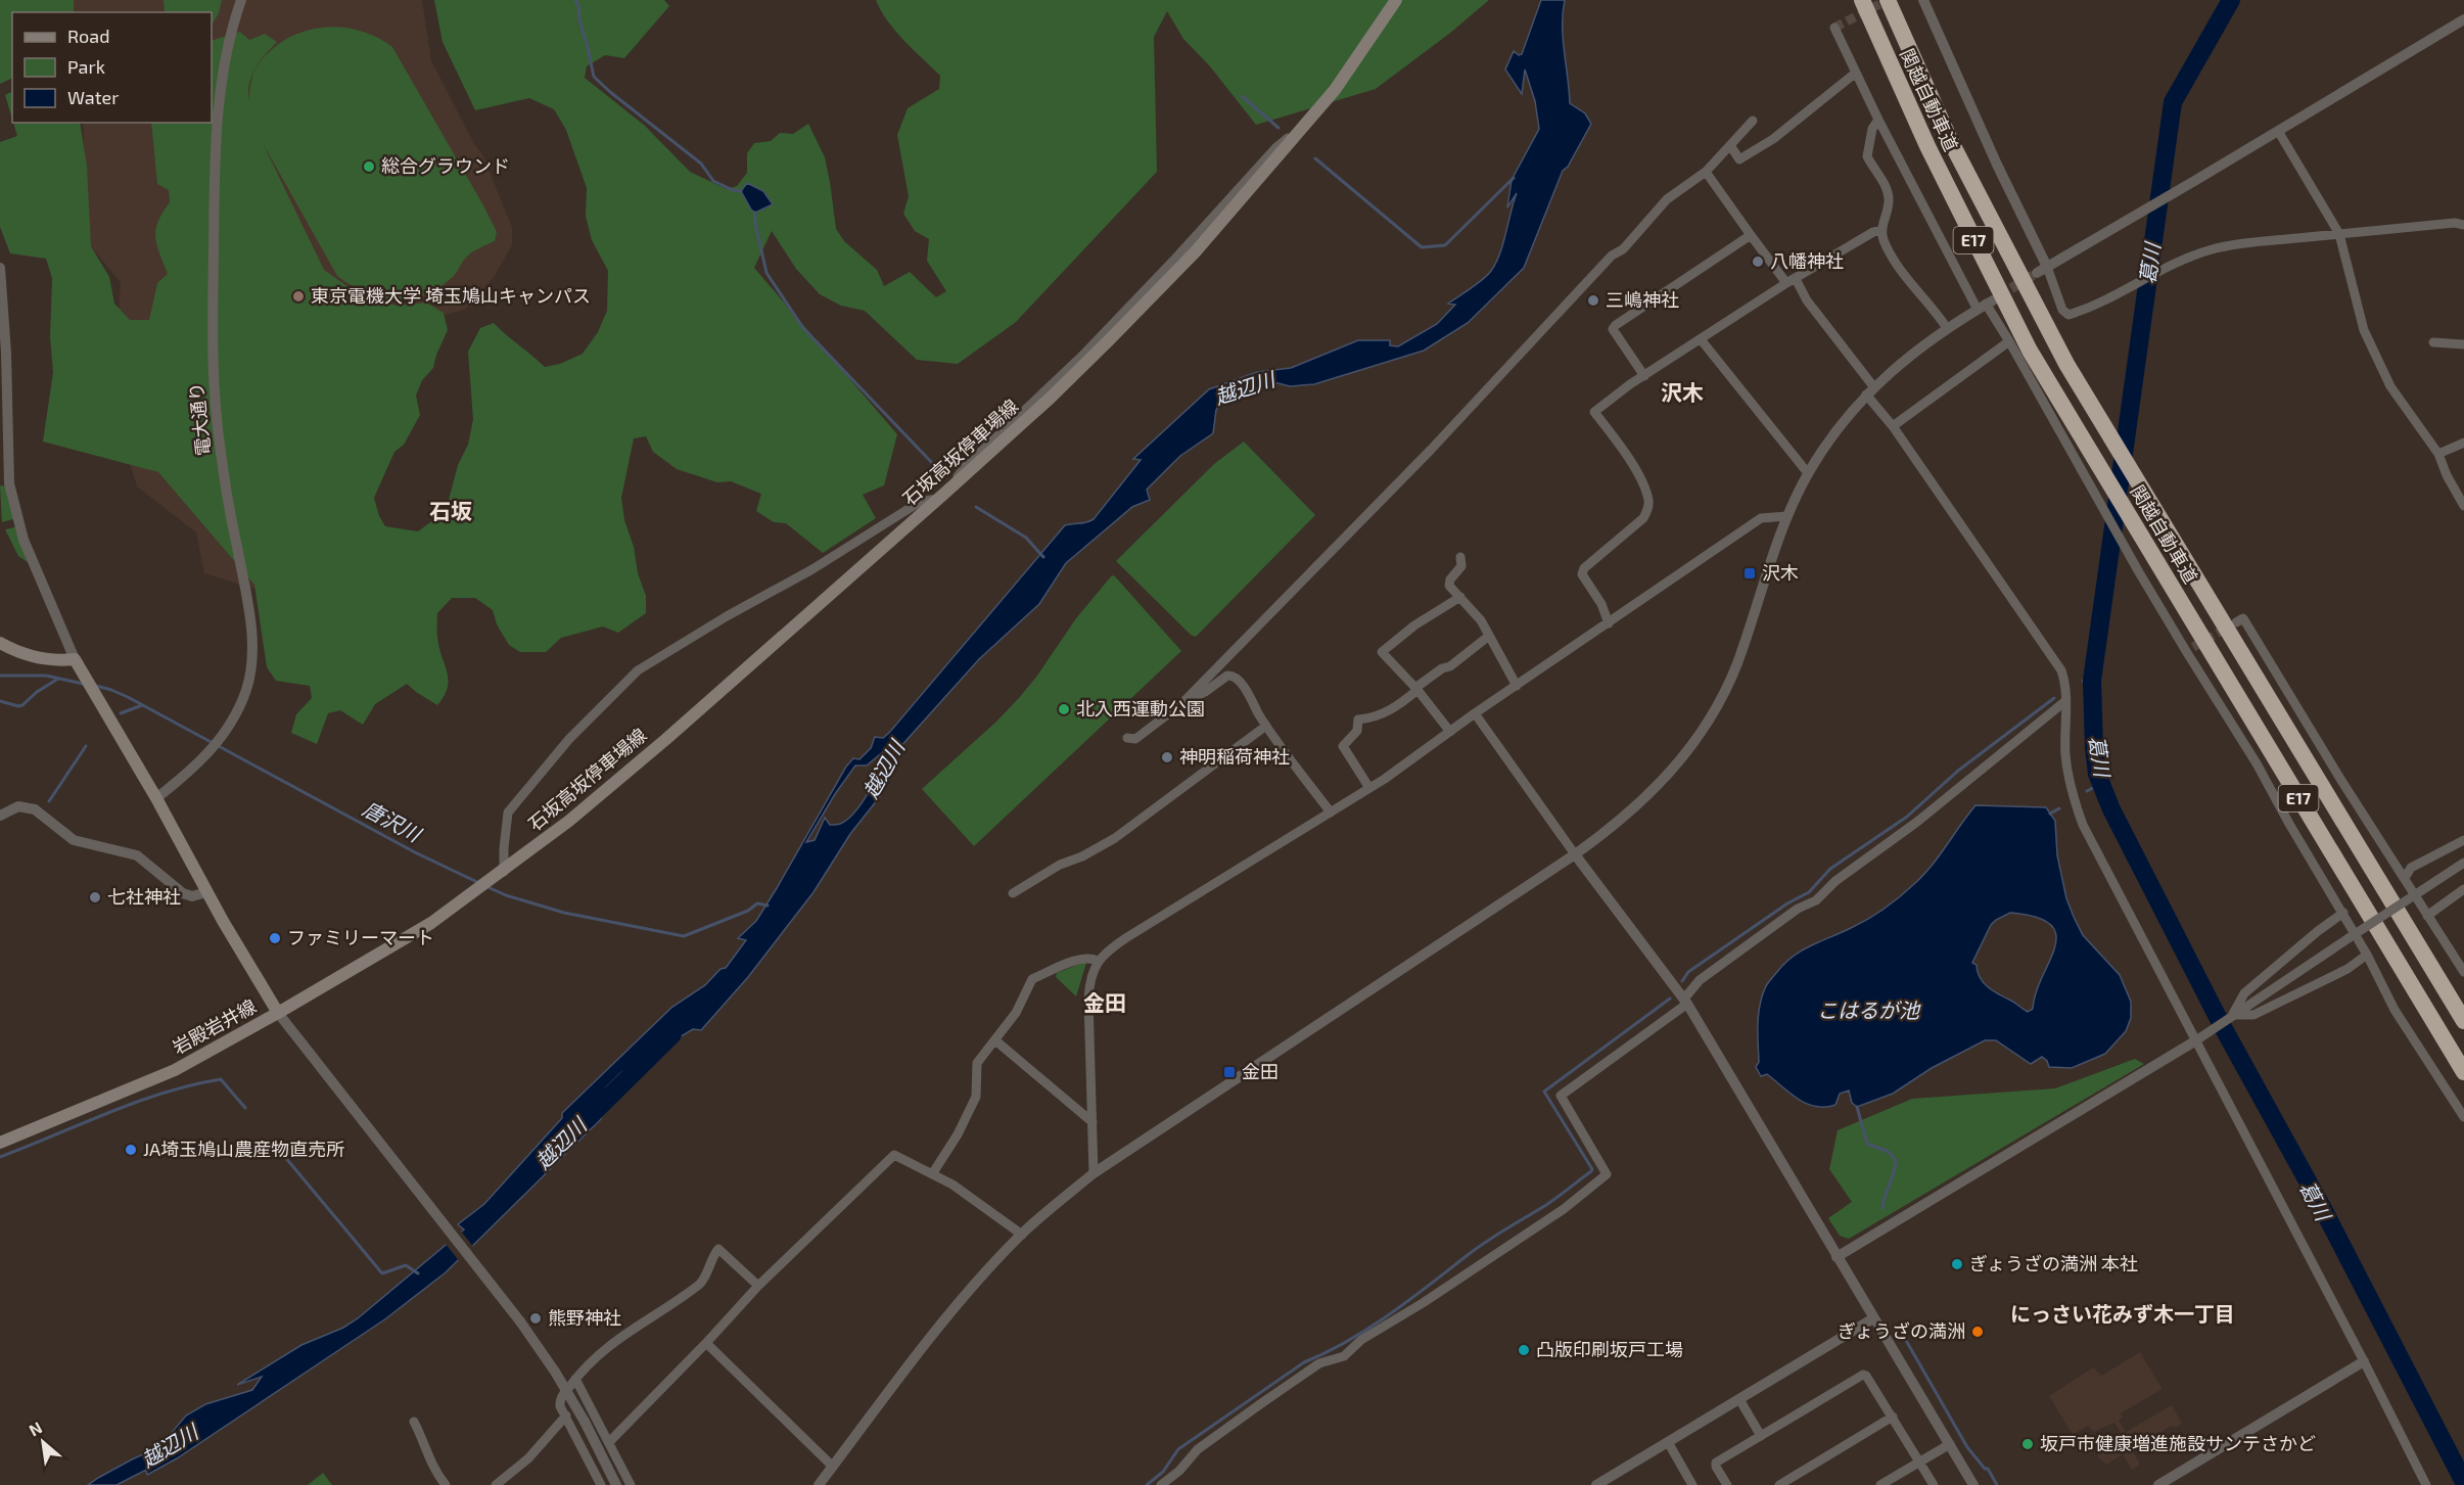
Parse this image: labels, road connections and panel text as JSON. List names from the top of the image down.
{
  "streets": {
    "highway": ["関越自動車道", "E17"],
    "main road": ["石坂高坂停車場線", "岩殿岩井線"],
    "street": ["電大通り"]
  },
  "crossings": [
    ["電大通り", "岩殿岩井線"],
    ["石坂高坂停車場線", "岩殿岩井線"]
  ],
  "districts": [
    "沢木",
    "石坂",
    "金田",
    "にっさい花みず木一丁目"
  ],
  "water": [
    "葛川",
    "越辺川",
    "唐沢川",
    "こはるが池"
  ],
  "places": {
    "other": [
      "総合グラウンド",
      "八幡神社",
      "東京電機大学 埼玉鳩山キャンパス",
      "三嶋神社",
      "北入西運動公園",
      "神明稲荷神社",
      "七社神社",
      "ファミリーマート",
      "JA埼玉鳩山農産物直売所",
      "ぎょうざの満洲 本社",
      "熊野神社",
      "ぎょうざの満洲",
      "凸版印刷坂戸工場",
      "坂戸市健康増進施設サンテさかど"
    ],
    "transit": ["沢木", "金田"]
  },
  "legend": ["Road", "Park", "Water"],
  "north": "top left"
}
